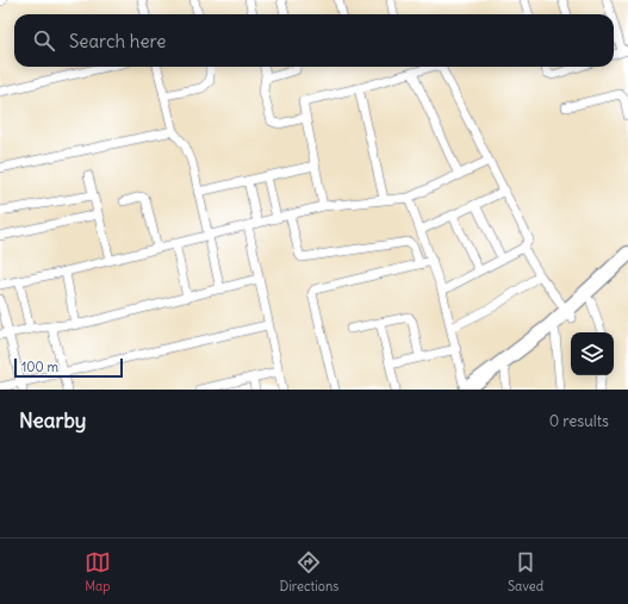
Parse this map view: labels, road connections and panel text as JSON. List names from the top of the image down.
{
  "scale_bar": "100 m",
  "page": {
    "search": "Search here",
    "scale": "100 m",
    "heading": ["Nearby", "0 results"],
    "nav": ["Map", "Directions", "Saved"]
  }
}
